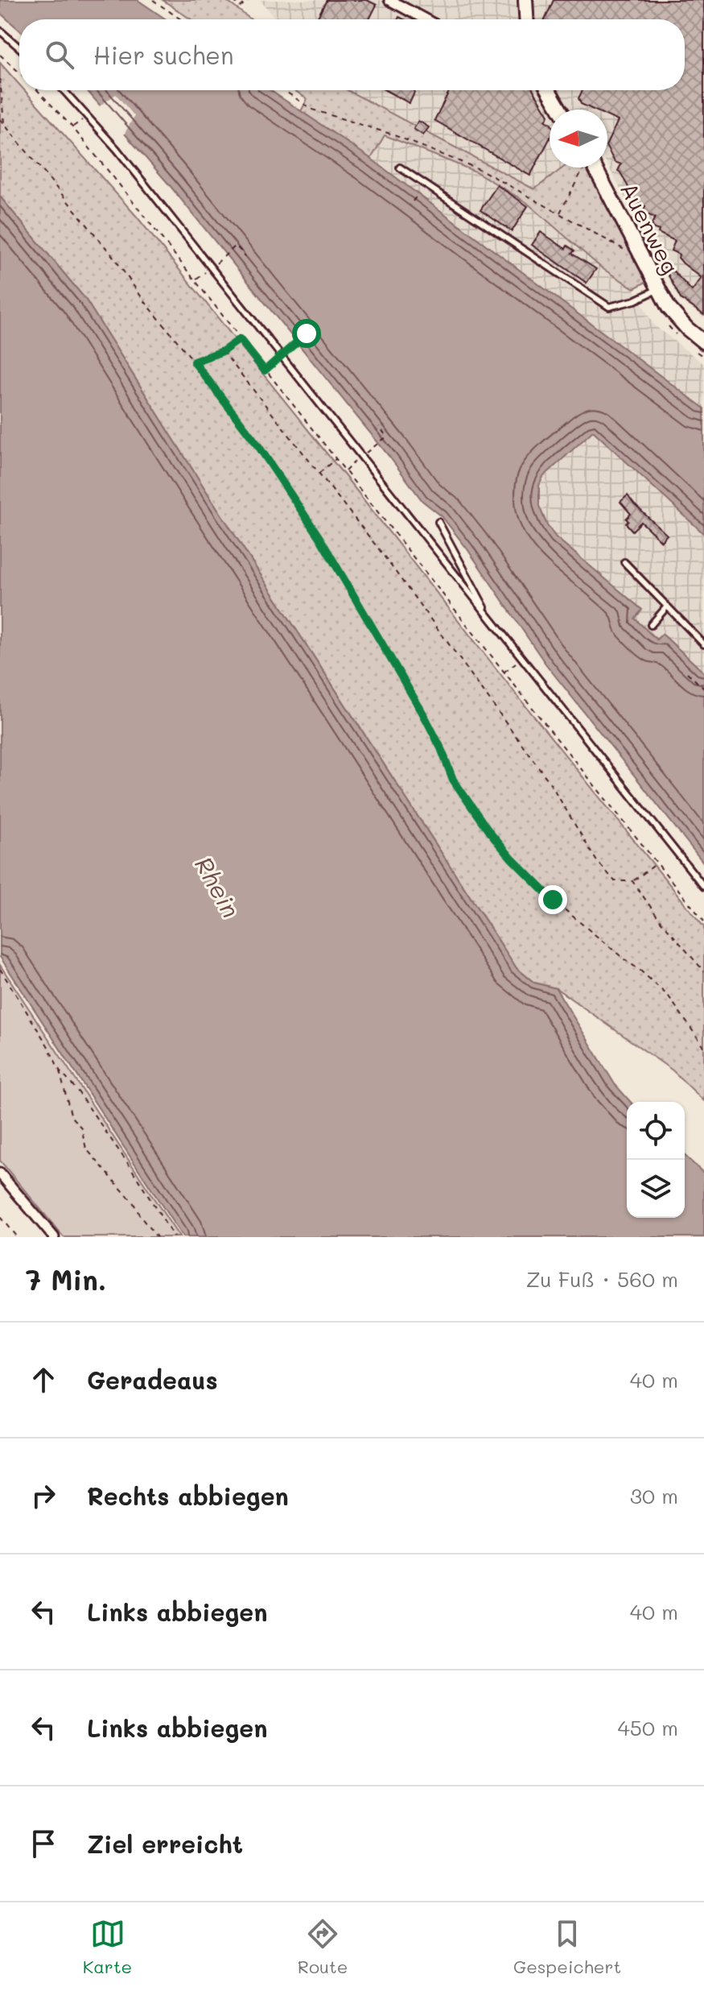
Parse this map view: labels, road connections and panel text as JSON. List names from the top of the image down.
{
  "streets": {
    "street": ["Auenweg"]
  },
  "water": ["Rhein"],
  "north": "left",
  "page": {
    "search": "Hier suchen",
    "heading": ["7 Min.", "Zu Fuß · 560 m"],
    "list": [
      ["Geradeaus", "40 m"],
      ["Rechts abbiegen", "30 m"],
      ["Links abbiegen", "40 m"],
      ["Links abbiegen", "450 m"],
      "Ziel erreicht"
    ],
    "nav": ["Karte", "Route", "Gespeichert"]
  }
}
